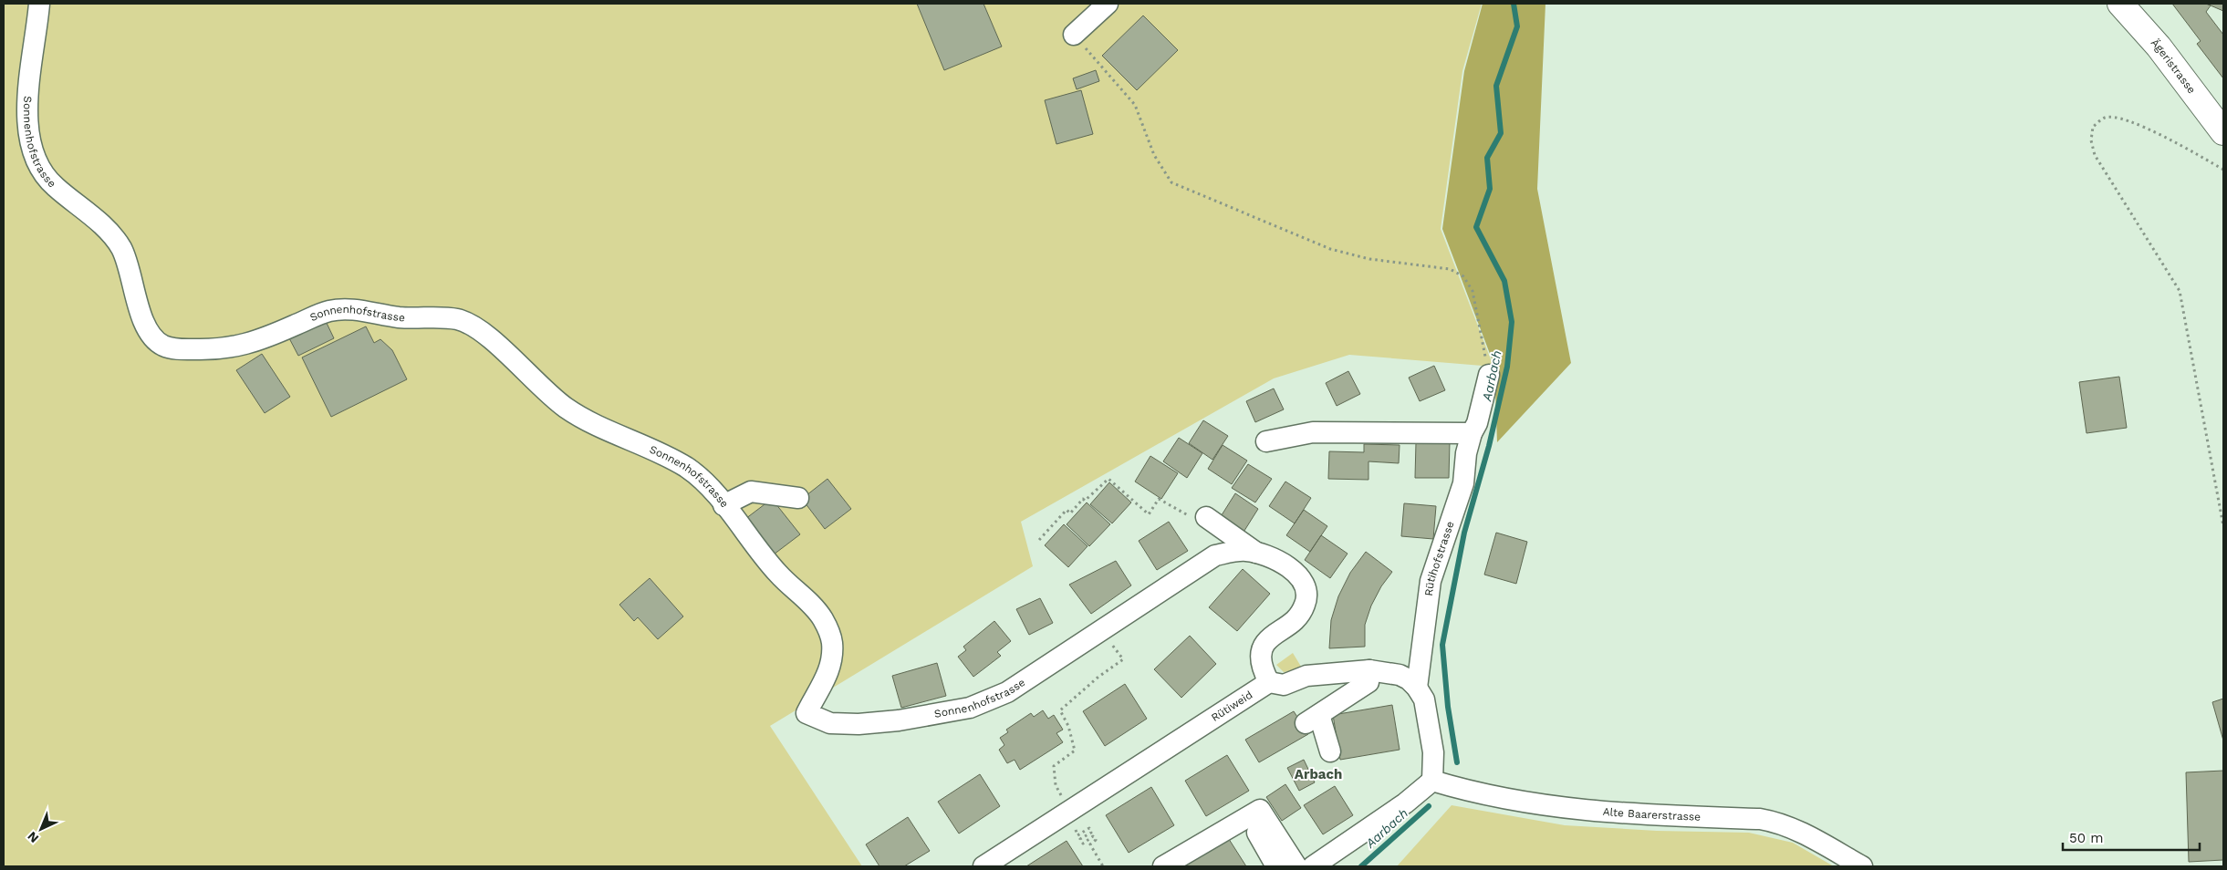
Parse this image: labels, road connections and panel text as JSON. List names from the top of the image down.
{
  "streets": {
    "main road": ["Ägeristrasse"],
    "street": [
      "Sonnenhofstrasse",
      "Rütihofstrasse",
      "Rütiweid",
      "Alte Baarerstrasse"
    ]
  },
  "crossings": [
    ["Sonnenhofstrasse", "Rütiweid"]
  ],
  "districts": ["Arbach"],
  "water": ["Aarbach"],
  "scale_bar": "50 m",
  "north": "bottom left"
}
